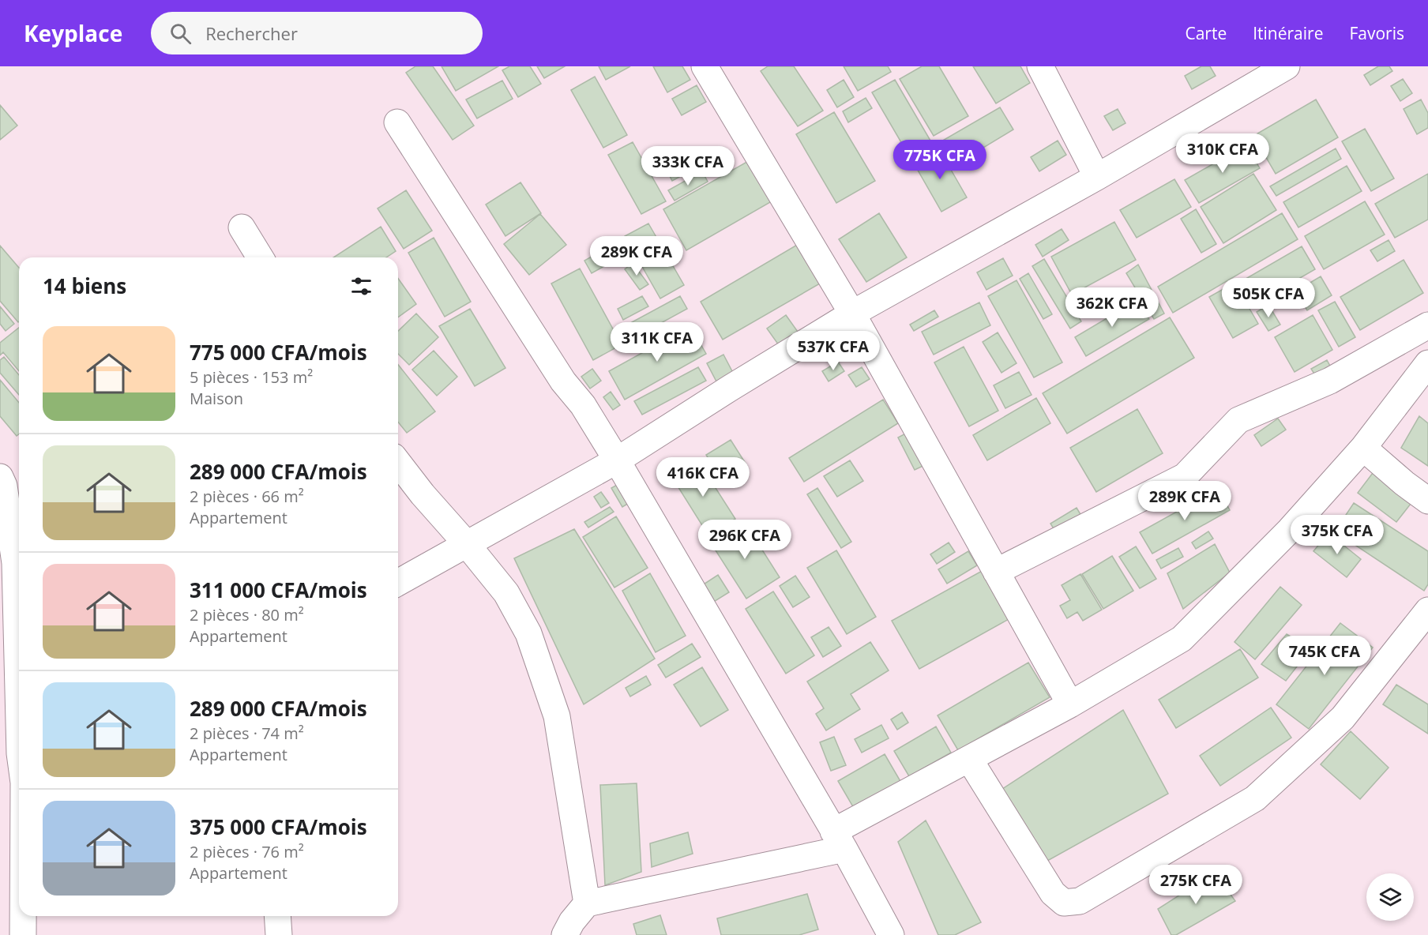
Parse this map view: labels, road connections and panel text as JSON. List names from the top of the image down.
{
  "page": {
    "header": "Keyplace",
    "search": "Rechercher",
    "nav": ["Carte", "Itinéraire", "Favoris"],
    "price": [
      "310K CFA",
      "775K CFA",
      "333K CFA",
      "289K CFA",
      "505K CFA",
      "362K CFA",
      "311K CFA",
      "537K CFA",
      "416K CFA",
      "289K CFA",
      "375K CFA",
      "296K CFA",
      "745K CFA",
      "275K CFA"
    ],
    "heading": "14 biens",
    "list": [
      {
        "name": "775 000 CFA/mois",
        "note": "5 pièces · 153 m² · Maison"
      },
      {
        "name": "289 000 CFA/mois",
        "note": "2 pièces · 66 m² · Appartement"
      },
      {
        "name": "311 000 CFA/mois",
        "note": "2 pièces · 80 m² · Appartement"
      },
      {
        "name": "289 000 CFA/mois",
        "note": "2 pièces · 74 m² · Appartement"
      },
      {
        "name": "375 000 CFA/mois",
        "note": "2 pièces · 76 m² · Appartement"
      }
    ]
  }
}
